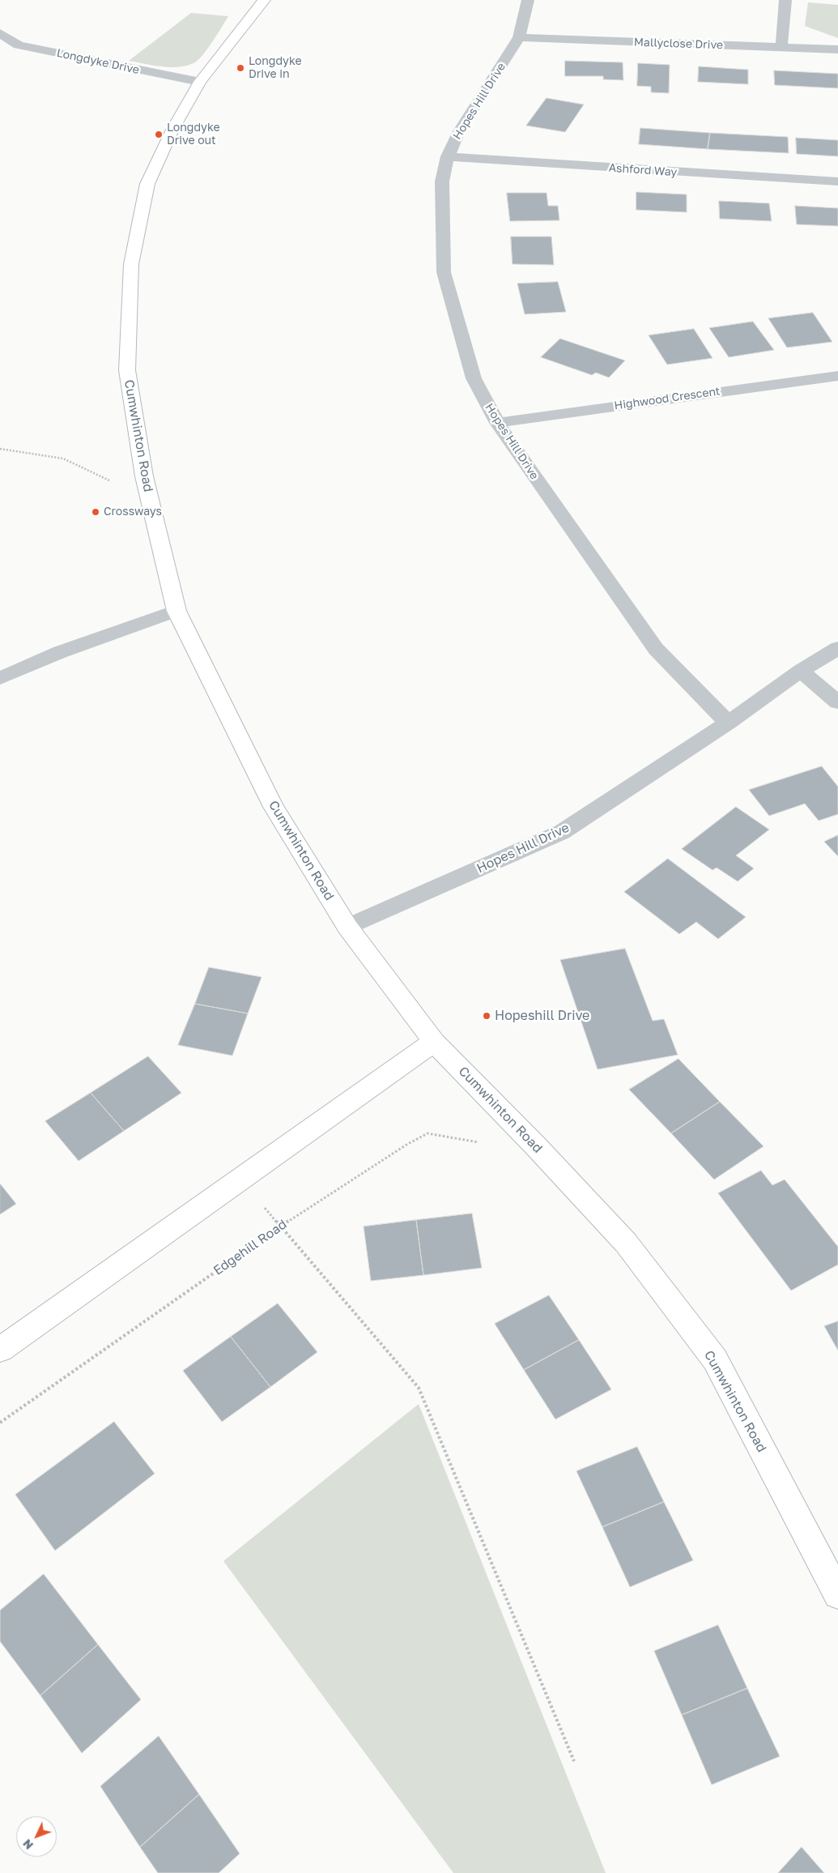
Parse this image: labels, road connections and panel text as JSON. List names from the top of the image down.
{
  "streets": {
    "street": [
      "Mallyclose Drive",
      "Longdyke Drive",
      "Hopes Hill Drive",
      "Ashford Way",
      "Highwood Crescent",
      "Cumwhinton Road"
    ],
    "path": ["Edgehill Road"]
  },
  "crossings": [
    ["Mallyclose Drive", "Hopes Hill Drive"],
    ["Longdyke Drive", "Cumwhinton Road"],
    ["Hopes Hill Drive", "Ashford Way"],
    ["Hopes Hill Drive", "Highwood Crescent"],
    ["Hopes Hill Drive", "Cumwhinton Road"],
    ["Cumwhinton Road", "Edgehill Road"]
  ],
  "places": [
    "Longdyke Drive in",
    "Longdyke Drive out",
    "Crossways",
    "Hopeshill Drive"
  ],
  "north": "bottom left"
}
